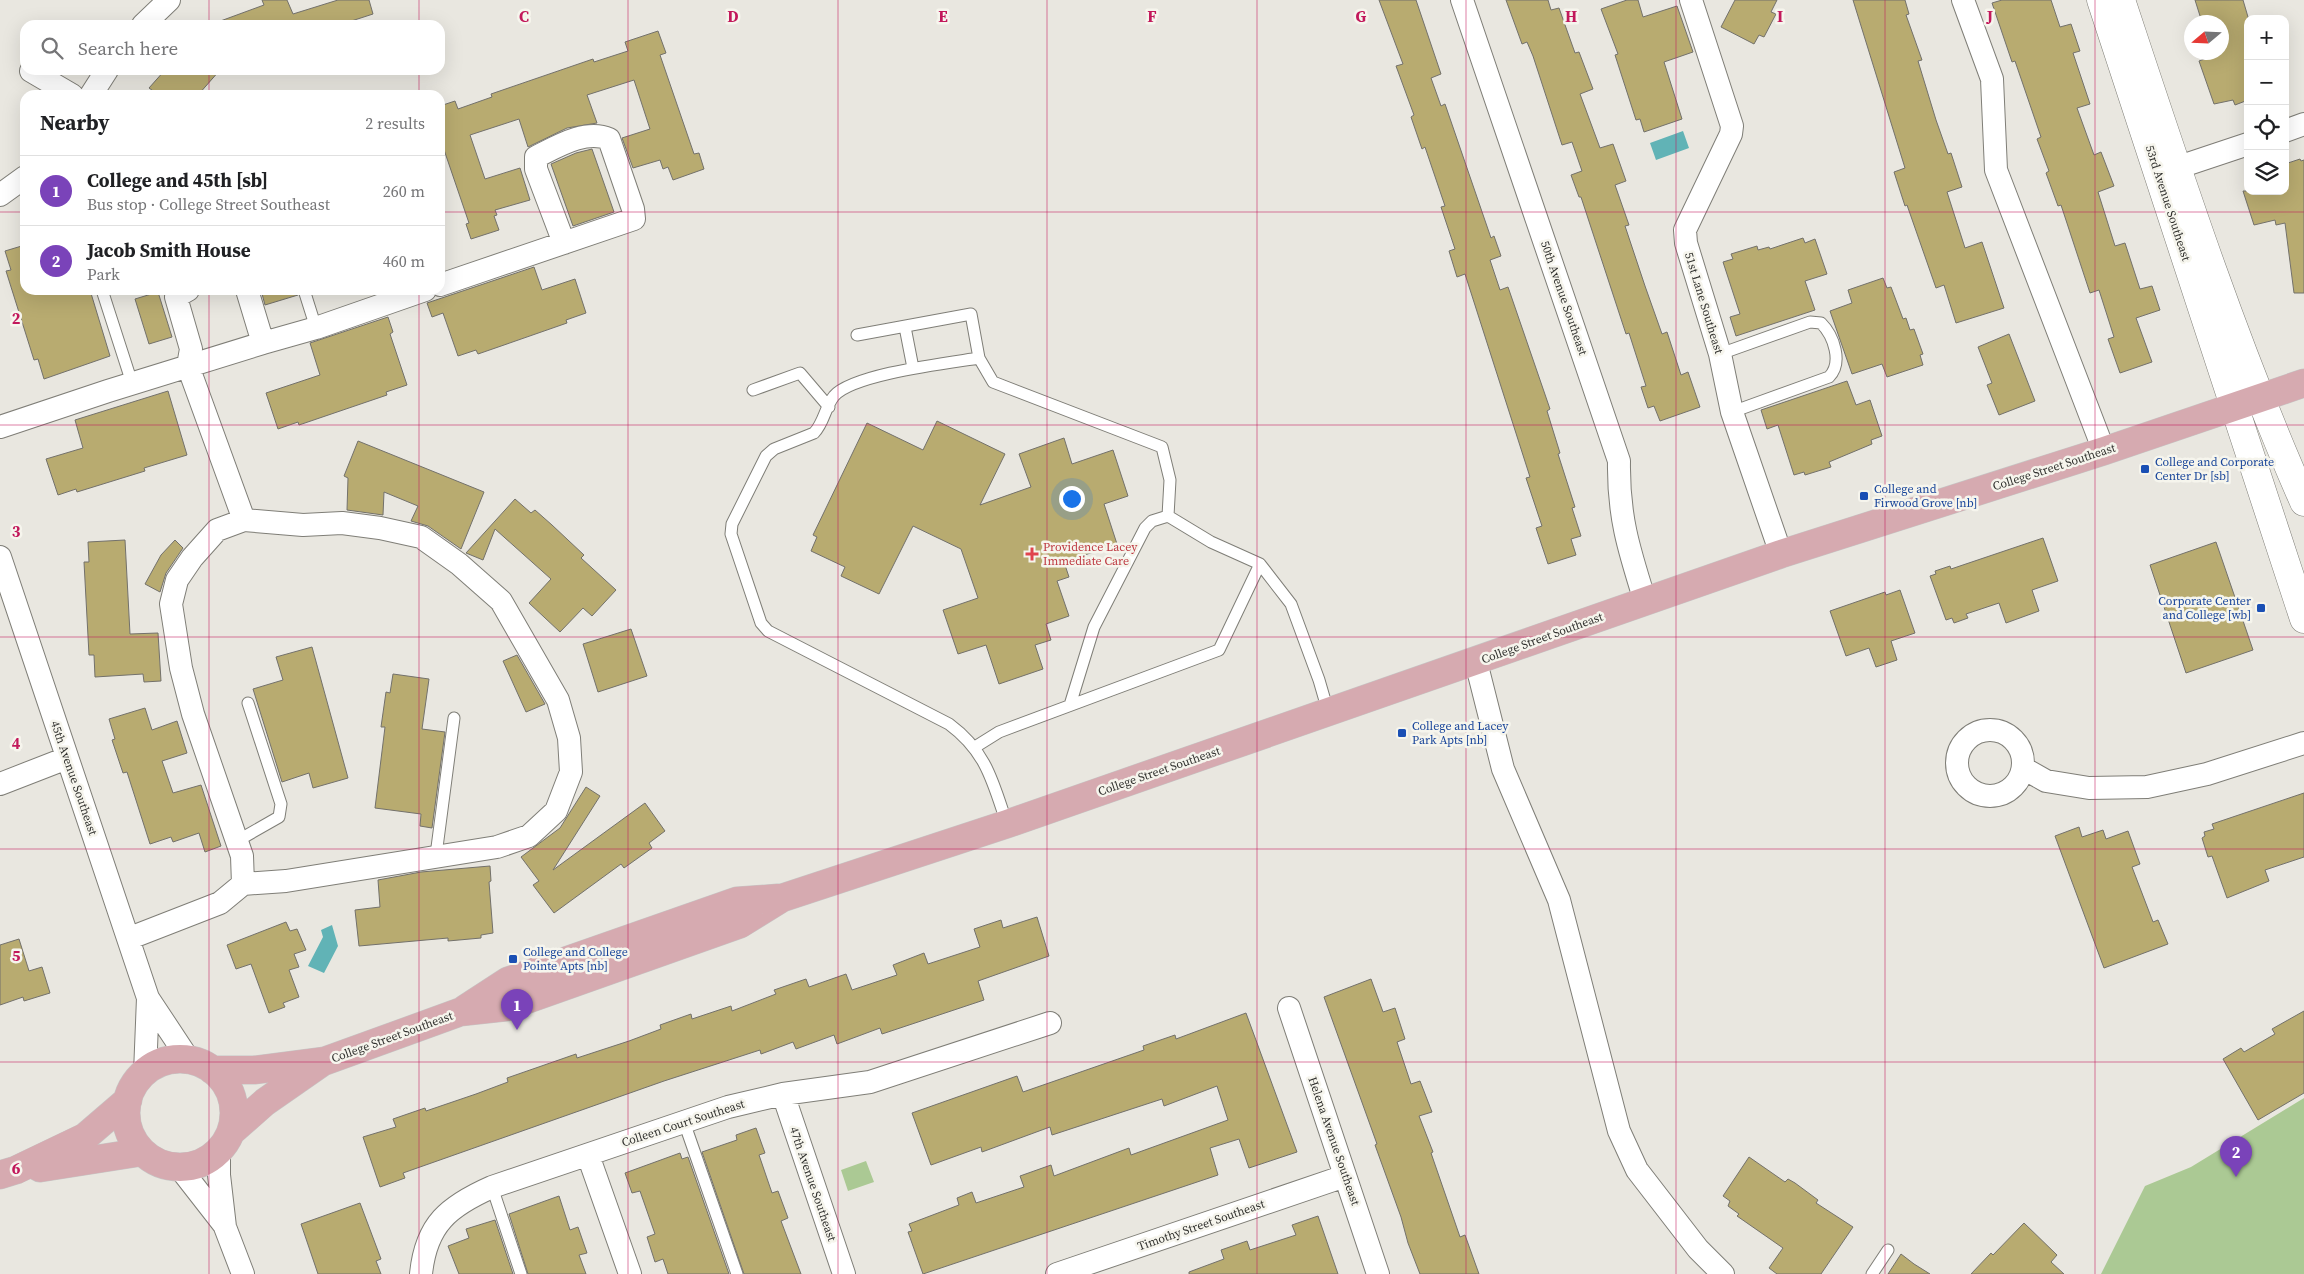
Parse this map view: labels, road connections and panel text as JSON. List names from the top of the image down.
{
  "streets": {
    "main road": ["College Street Southeast"],
    "street": [
      "53rd Avenue Southeast",
      "50th Avenue Southeast",
      "51st Lane Southeast",
      "45th Avenue Southeast",
      "Colleen Court Southeast",
      "Helena Avenue Southeast",
      "47th Avenue Southeast",
      "Timothy Street Southeast"
    ]
  },
  "crossings": [
    ["53rd Avenue Southeast", "College Street Southeast"],
    ["50th Avenue Southeast", "College Street Southeast"],
    ["51st Lane Southeast", "College Street Southeast"],
    ["College Street Southeast", "45th Avenue Southeast"],
    ["Colleen Court Southeast", "47th Avenue Southeast"],
    ["Helena Avenue Southeast", "Timothy Street Southeast"]
  ],
  "places": {
    "transit": [
      "College and Corporate Center Dr [sb]",
      "College and Firwood Grove [nb]",
      "Corporate Center and College [wb]",
      "College and Lacey Park Apts [nb]",
      "College and College Pointe Apts [nb]"
    ],
    "health": ["Providence Lacey Immediate Care"]
  },
  "north": "left",
  "page": {
    "map_buttons": ["+", "−"],
    "search": "Search here",
    "heading": ["Nearby", "2 results"],
    "list": [
      {
        "mark": "1",
        "name": "College and 45th [sb]",
        "note": "Bus stop · College Street Southeast",
        "value": "260 m"
      },
      {
        "mark": "2",
        "name": "Jacob Smith House",
        "note": "Park",
        "value": "460 m"
      }
    ],
    "pins": ["1", "2"]
  },
  "grid": {
    "columns": [
      "C",
      "D",
      "E",
      "F",
      "G",
      "H",
      "I",
      "J"
    ],
    "rows": [
      "2",
      "3",
      "4",
      "5",
      "6"
    ]
  }
}
